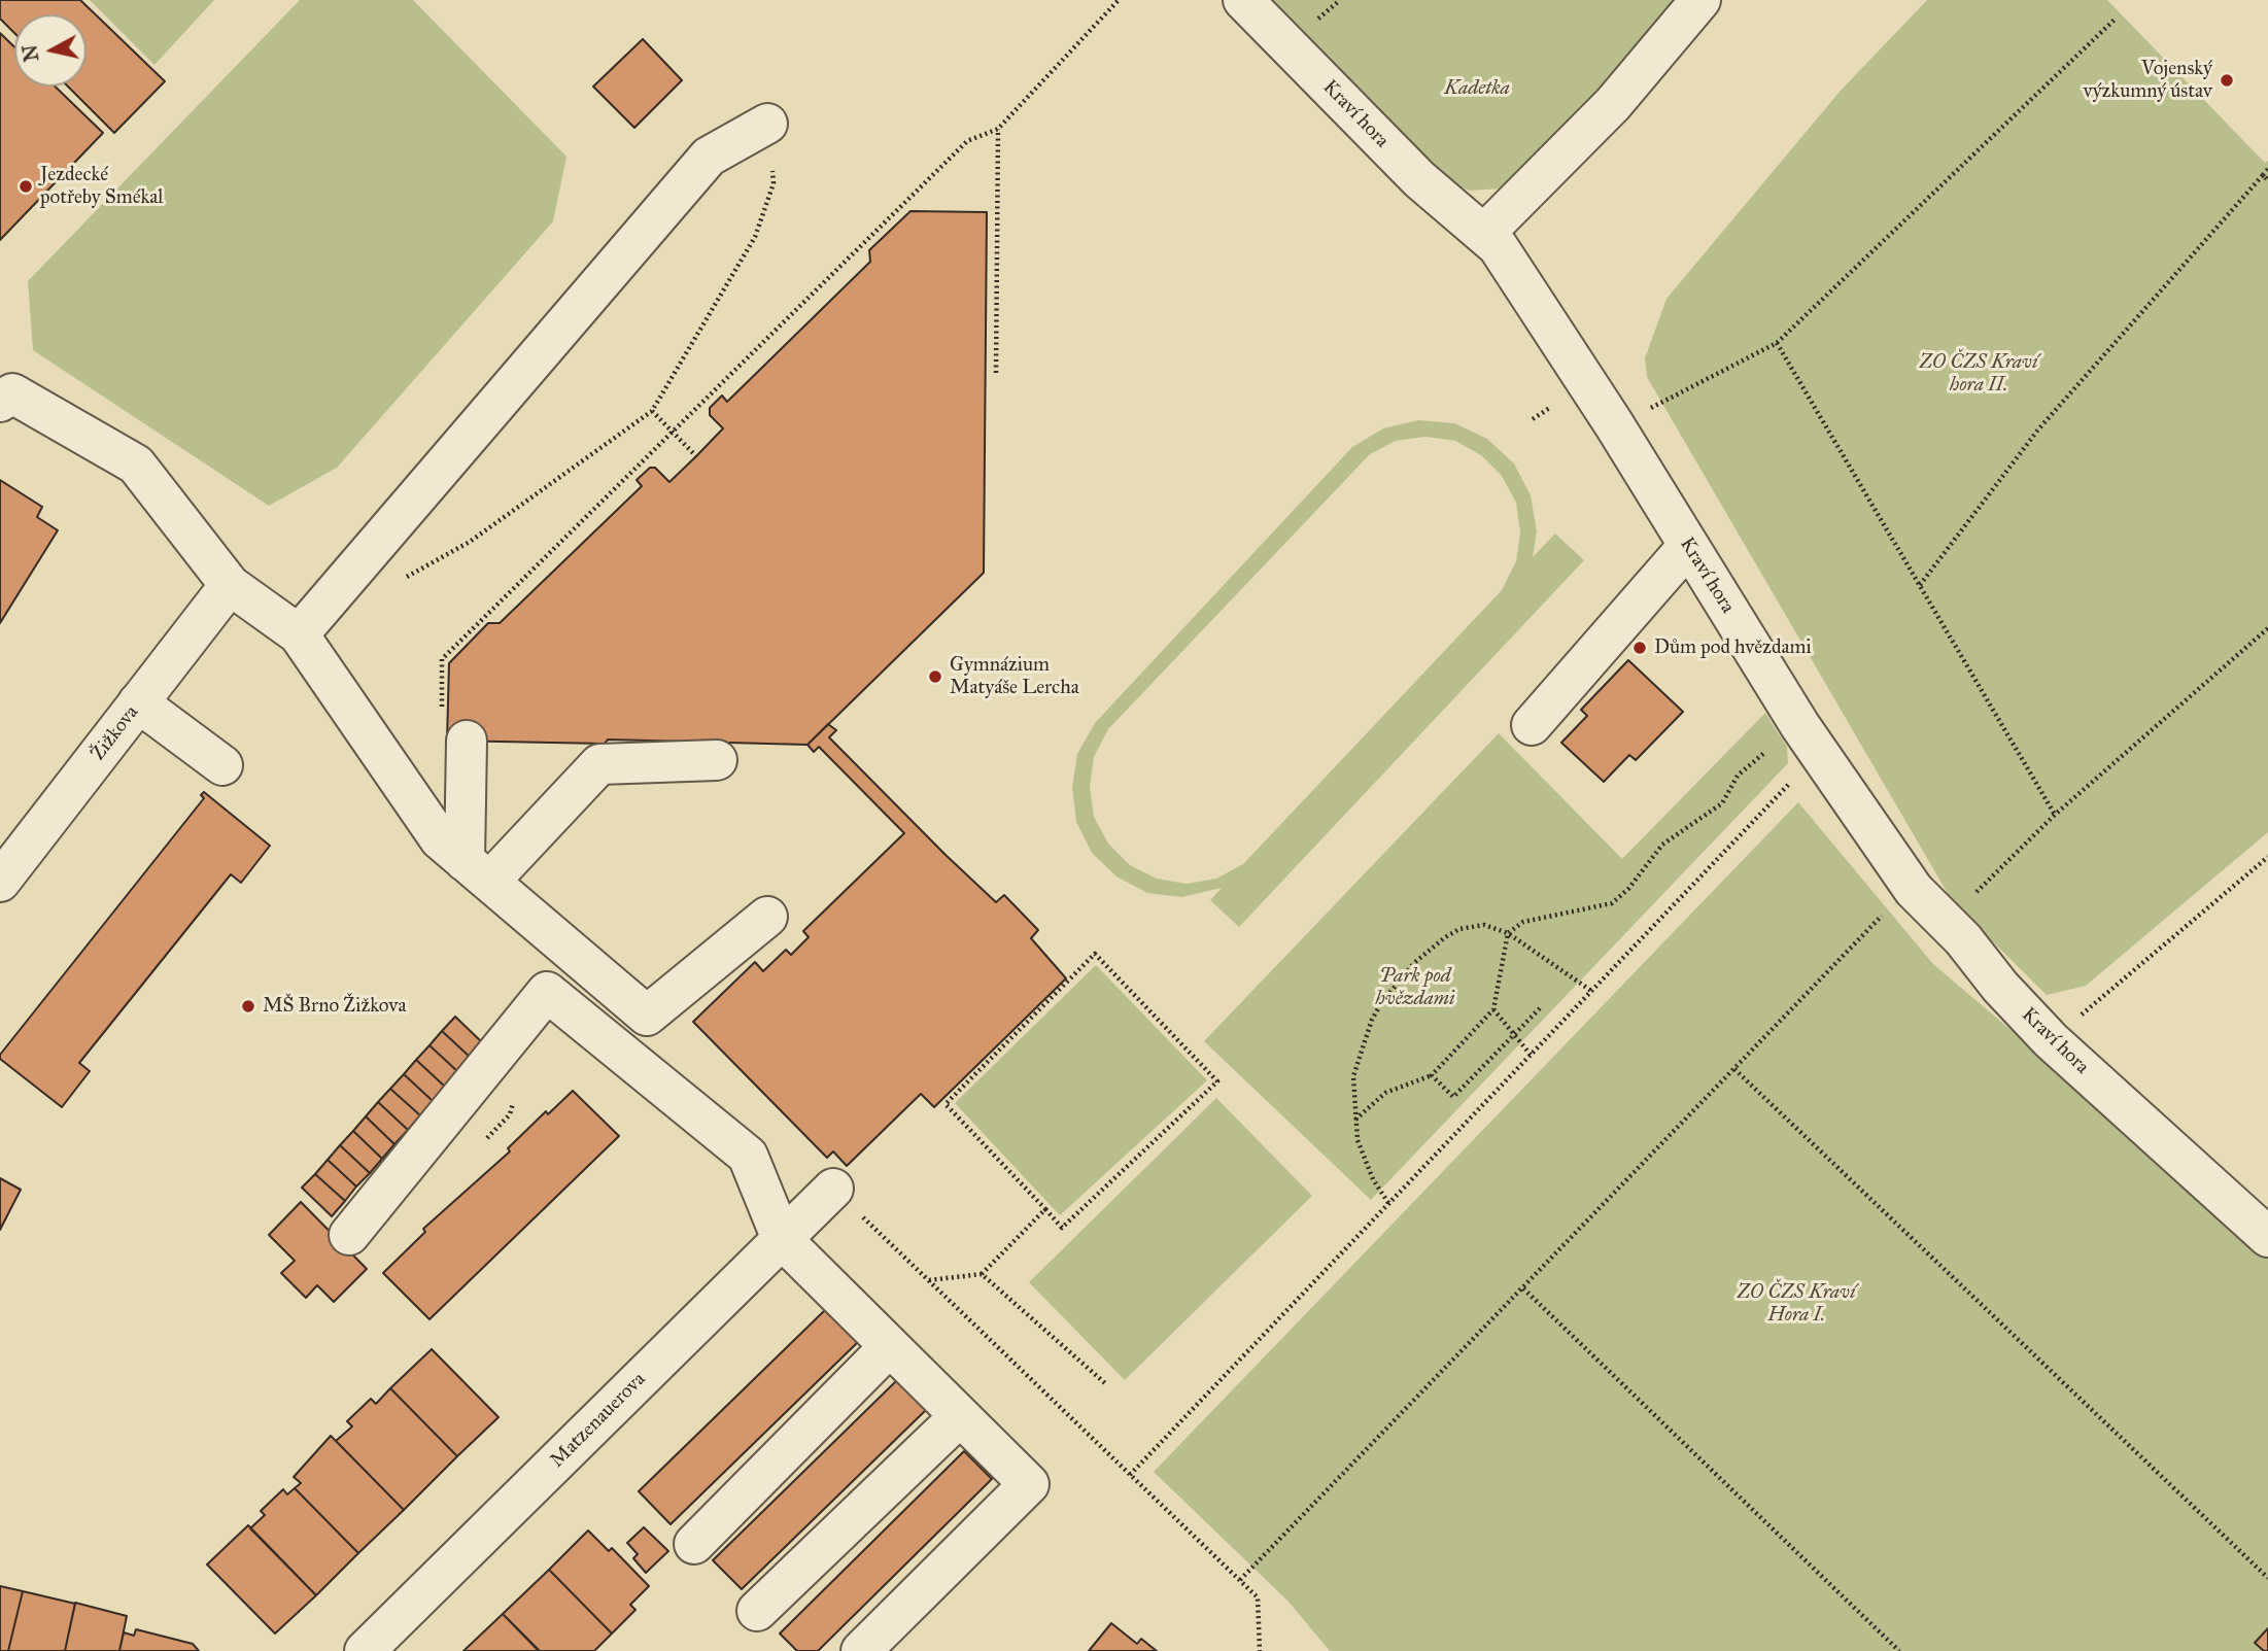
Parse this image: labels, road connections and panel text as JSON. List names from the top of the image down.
{
  "streets": {
    "street": ["Kraví hora", "Žižkova", "Matzenauerova"]
  },
  "parks": [
    "Kadetka",
    "ZO ČZS Kraví hora II.",
    "Park pod hvězdami",
    "ZO ČZS Kraví Hora I."
  ],
  "places": [
    "Vojenský výzkumný ústav",
    "Jezdecké potřeby Smékal",
    "Dům pod hvězdami",
    "Gymnázium Matyáše Lercha",
    "MŠ Brno Žižkova"
  ],
  "north": "left"
}
